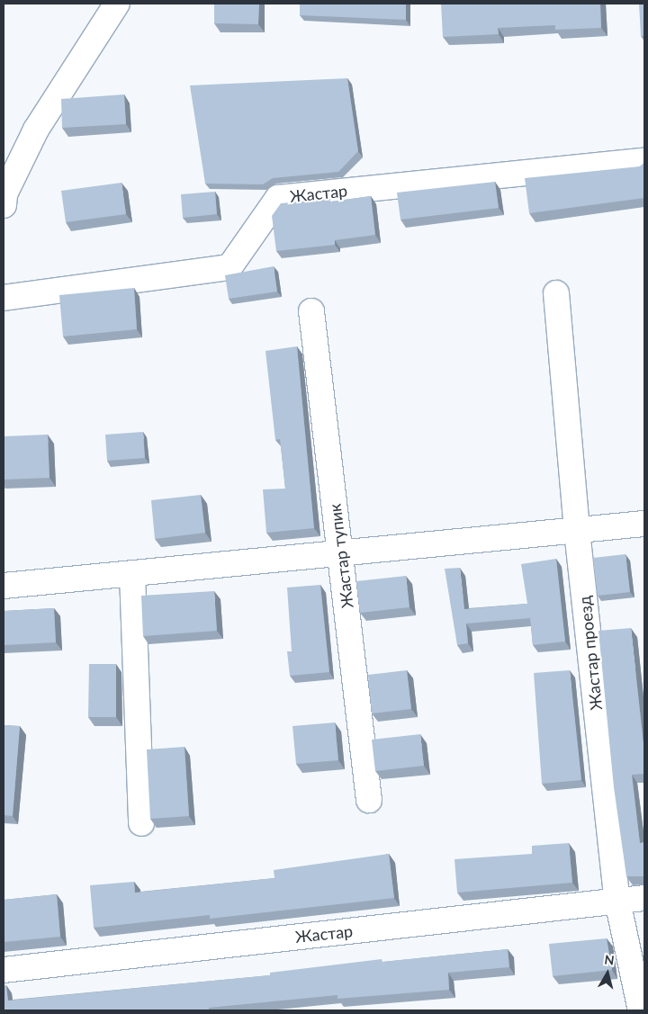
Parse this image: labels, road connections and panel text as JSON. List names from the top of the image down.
{
  "streets": {
    "street": ["Жастар", "Жастар тупик", "Жастар проезд"]
  },
  "crossings": [
    ["Жастар", "Жастар проезд"]
  ],
  "north": "top"
}
